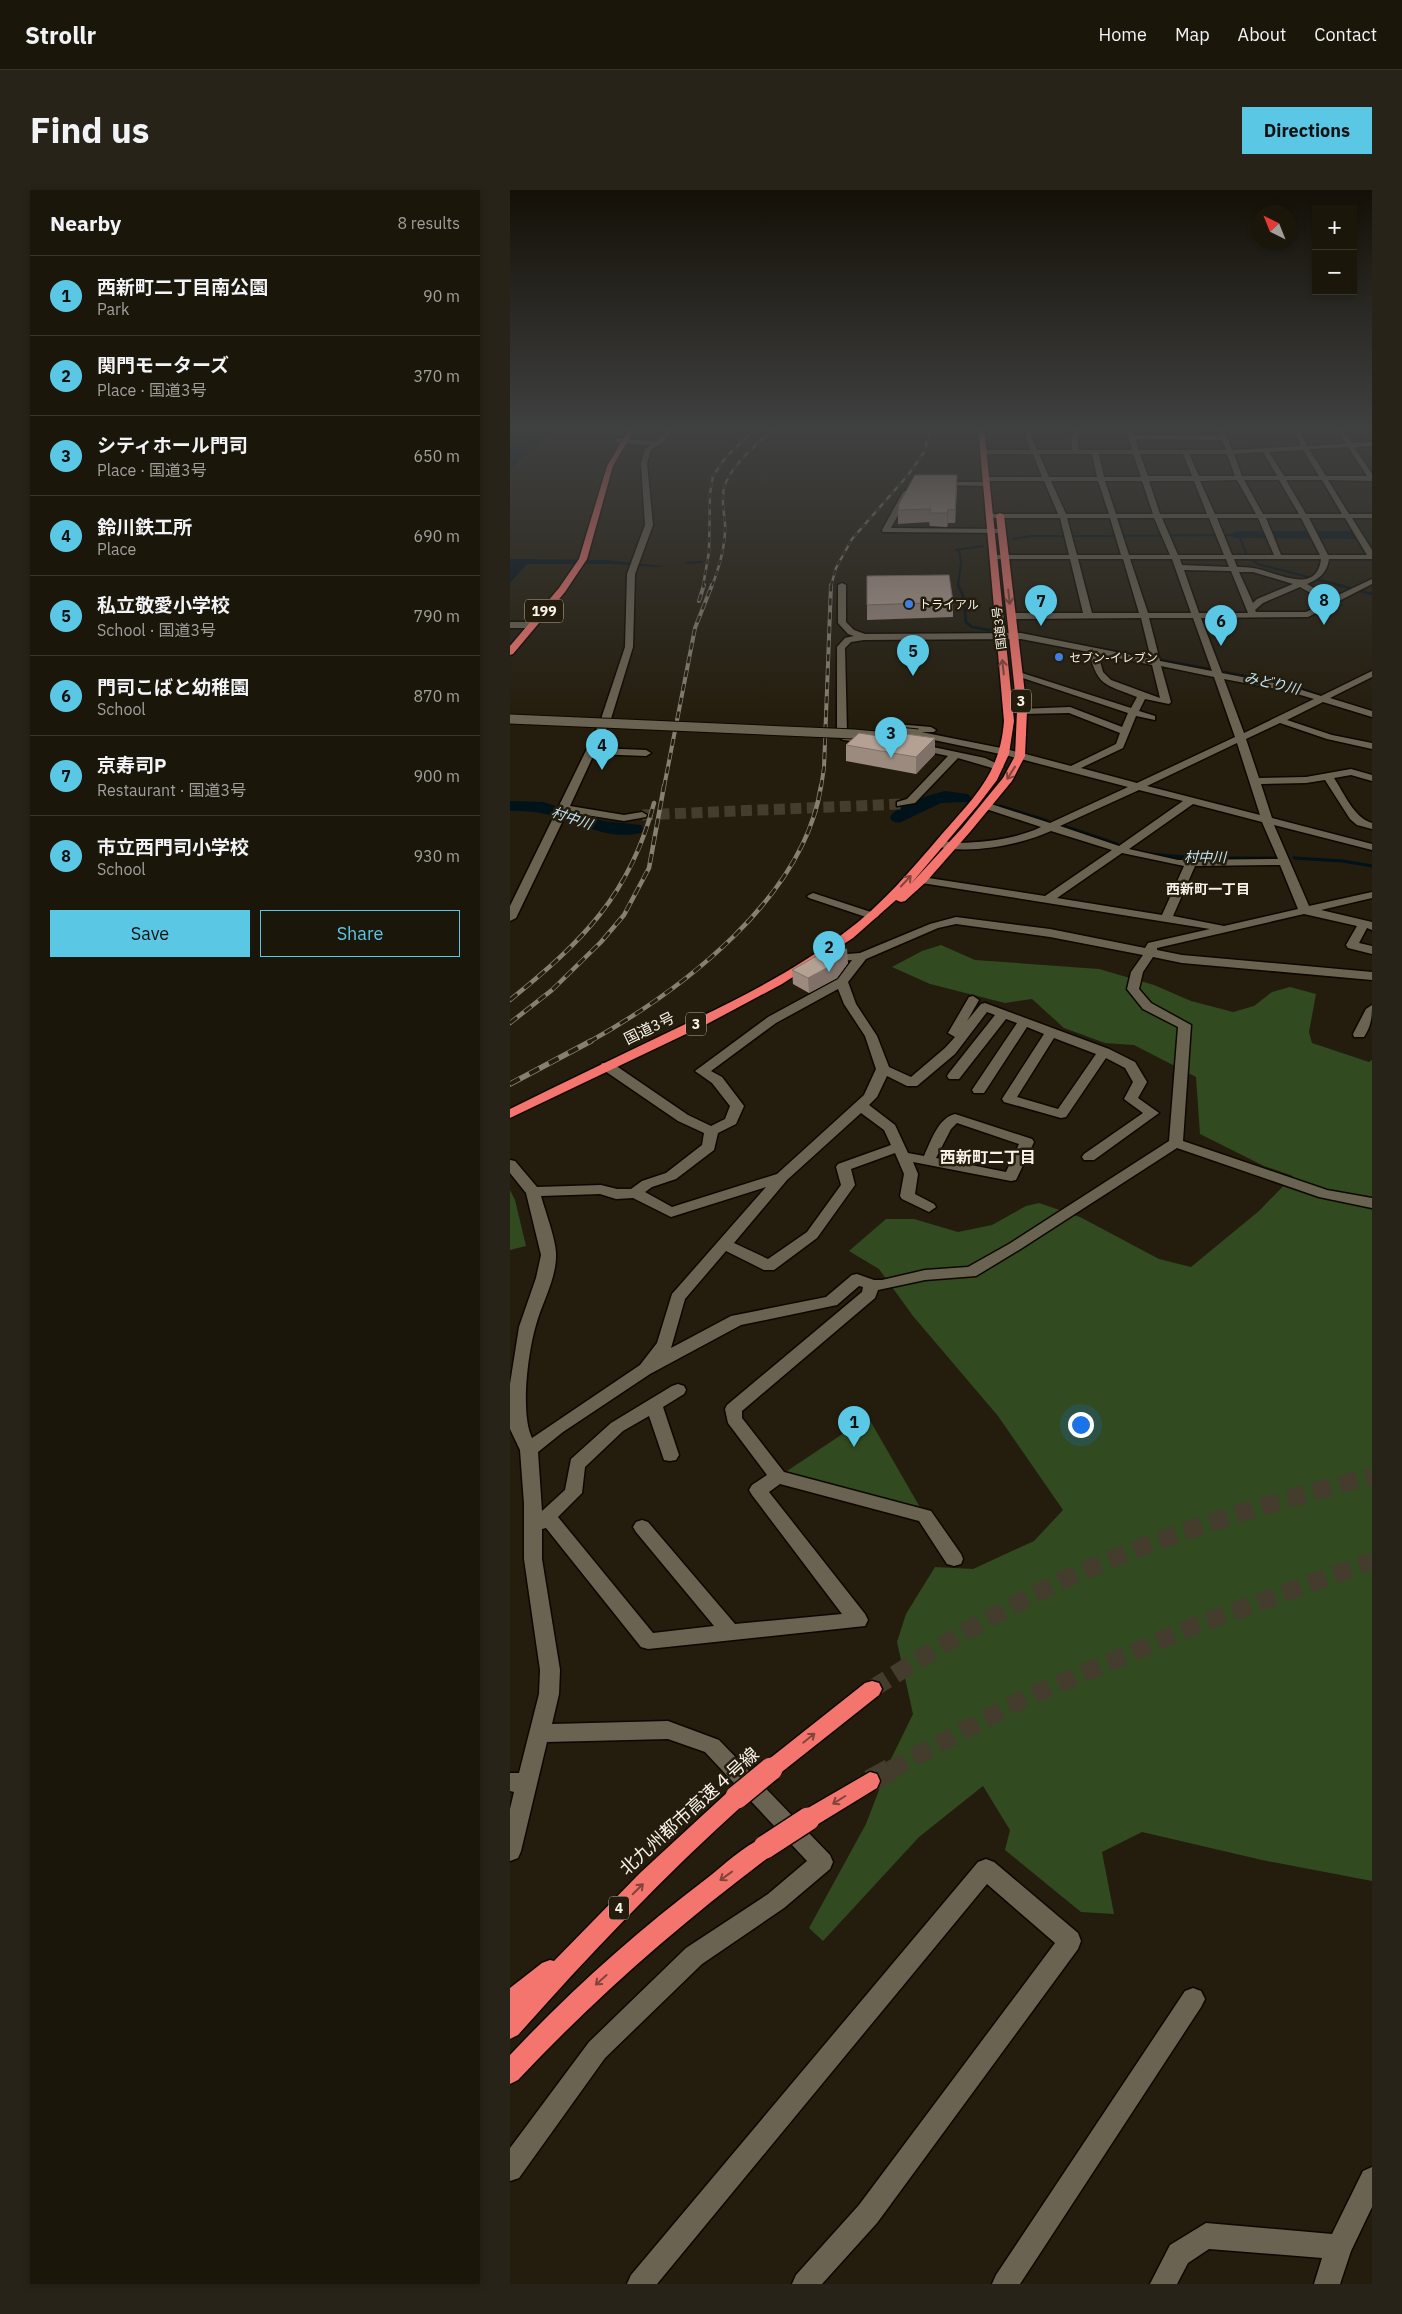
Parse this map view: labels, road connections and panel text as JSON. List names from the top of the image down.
{
  "streets": {
    "highway": [
      "199",
      "国道3号",
      "3",
      "北九州都市高速４号線",
      "4"
    ]
  },
  "districts": ["西新町一丁目", "西新町二丁目"],
  "water": ["みどり川", "村中川"],
  "places": ["トライアル", "セブン-イレブン"],
  "north": "top left",
  "page": {
    "header": "Strollr",
    "nav": [
      "Home",
      "Map",
      "About",
      "Contact"
    ],
    "title": "Find us",
    "buttons": [
      "Directions",
      ["Save", "Share"]
    ],
    "heading": ["Nearby", "8 results"],
    "map_buttons": ["+", "−"],
    "list": [
      {
        "mark": "1",
        "name": "西新町二丁目南公園",
        "note": "Park",
        "value": "90 m"
      },
      {
        "mark": "2",
        "name": "関門モーターズ",
        "note": "Place · 国道3号",
        "value": "370 m"
      },
      {
        "mark": "3",
        "name": "シティホール門司",
        "note": "Place · 国道3号",
        "value": "650 m"
      },
      {
        "mark": "4",
        "name": "鈴川鉄工所",
        "note": "Place",
        "value": "690 m"
      },
      {
        "mark": "5",
        "name": "私立敬愛小学校",
        "note": "School · 国道3号",
        "value": "790 m"
      },
      {
        "mark": "6",
        "name": "門司こばと幼稚園",
        "note": "School",
        "value": "870 m"
      },
      {
        "mark": "7",
        "name": "京寿司P",
        "note": "Restaurant · 国道3号",
        "value": "900 m"
      },
      {
        "mark": "8",
        "name": "市立西門司小学校",
        "note": "School",
        "value": "930 m"
      }
    ],
    "pins": [
      "8",
      "7",
      "6",
      "5",
      "3",
      "4",
      "2",
      "1"
    ]
  }
}
